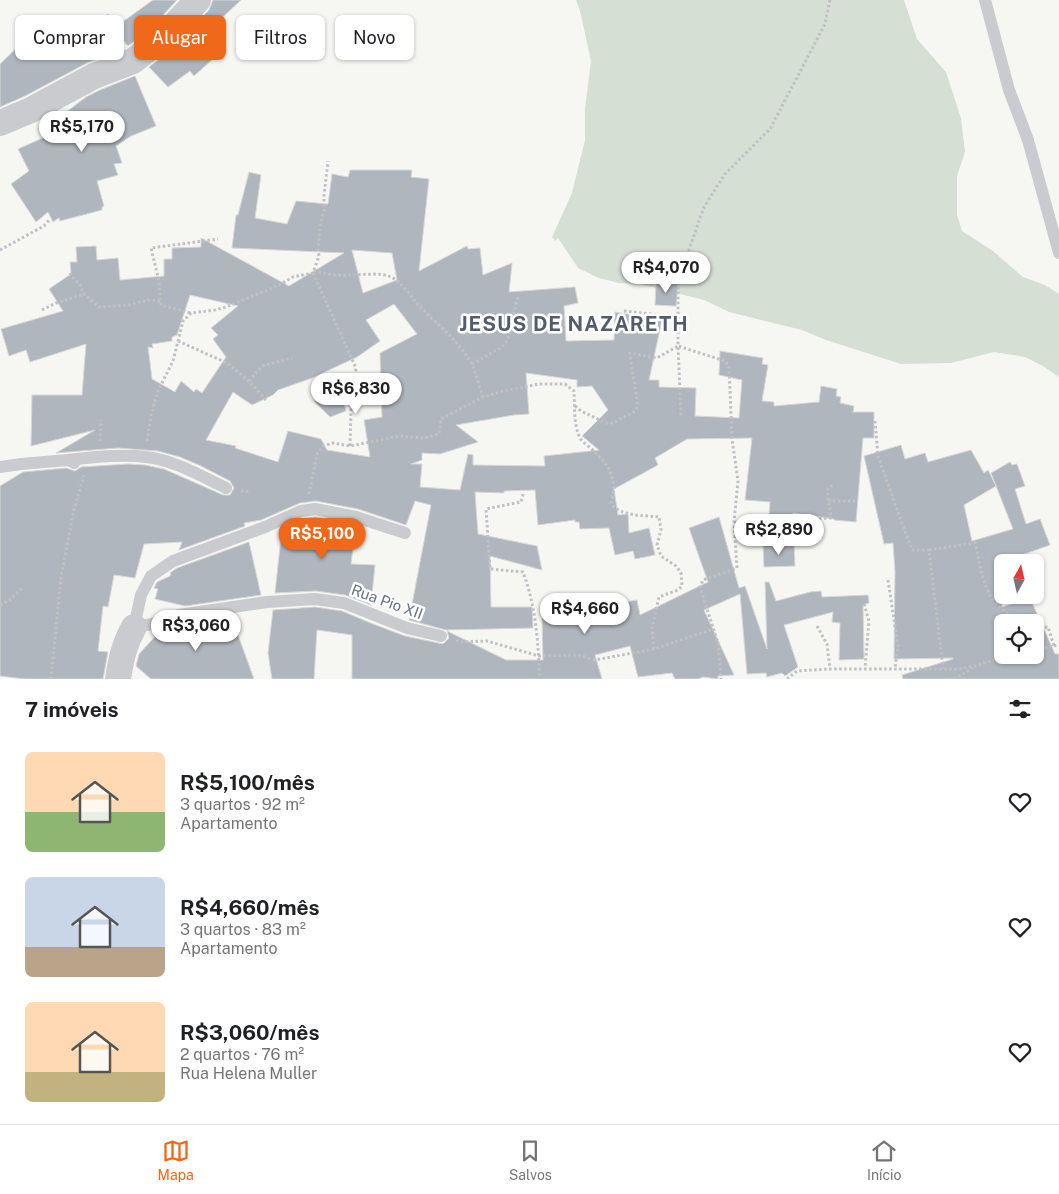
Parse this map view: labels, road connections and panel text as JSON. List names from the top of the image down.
{
  "streets": {
    "lane": ["Rua Pio XII"]
  },
  "districts": ["JESUS DE NAZARETH"],
  "north": "top",
  "page": {
    "chip": [
      "Comprar",
      "Alugar",
      "Filtros",
      "Novo"
    ],
    "price": [
      "R$5,170",
      "R$4,070",
      "R$6,830",
      "R$2,890",
      "R$5,100",
      "R$4,660",
      "R$3,060"
    ],
    "heading": "7 imóveis",
    "list": [
      {
        "name": "R$5,100/mês",
        "note": "3 quartos · 92 m² · Apartamento"
      },
      {
        "name": "R$4,660/mês",
        "note": "3 quartos · 83 m² · Apartamento"
      },
      {
        "name": "R$3,060/mês",
        "note": "2 quartos · 76 m² · Rua Helena Muller"
      }
    ],
    "tabs": ["Mapa", "Salvos", "Início"]
  }
}
